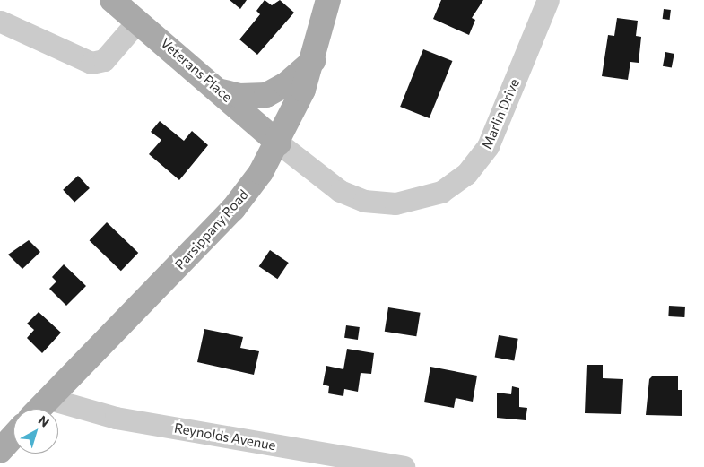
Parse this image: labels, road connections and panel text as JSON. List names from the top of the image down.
{
  "streets": {
    "main road": ["Veterans Place", "Parsippany Road"],
    "street": ["Marlin Drive", "Reynolds Avenue"]
  },
  "crossings": [
    ["Veterans Place", "Marlin Drive"],
    ["Veterans Place", "Parsippany Road"],
    ["Marlin Drive", "Parsippany Road"],
    ["Parsippany Road", "Reynolds Avenue"]
  ],
  "north": "top right"
}
